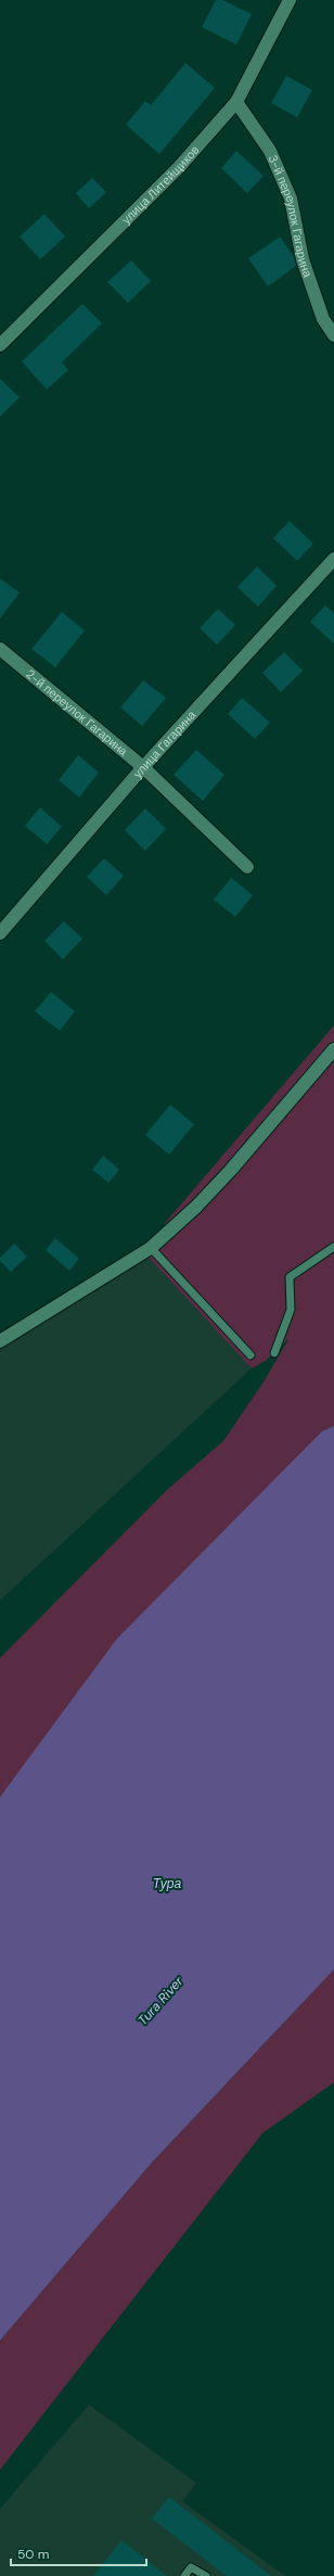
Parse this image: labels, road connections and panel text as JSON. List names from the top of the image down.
{
  "streets": {
    "street": [
      "улица Литейщиков",
      "3-й переулок Гагарина",
      "2-й переулок Гагарина",
      "улица Гагарина"
    ]
  },
  "crossings": [
    ["улица Литейщиков", "3-й переулок Гагарина"],
    ["2-й переулок Гагарина", "улица Гагарина"]
  ],
  "water": ["Тура", "Tura River"],
  "scale_bar": "50 m"
}
